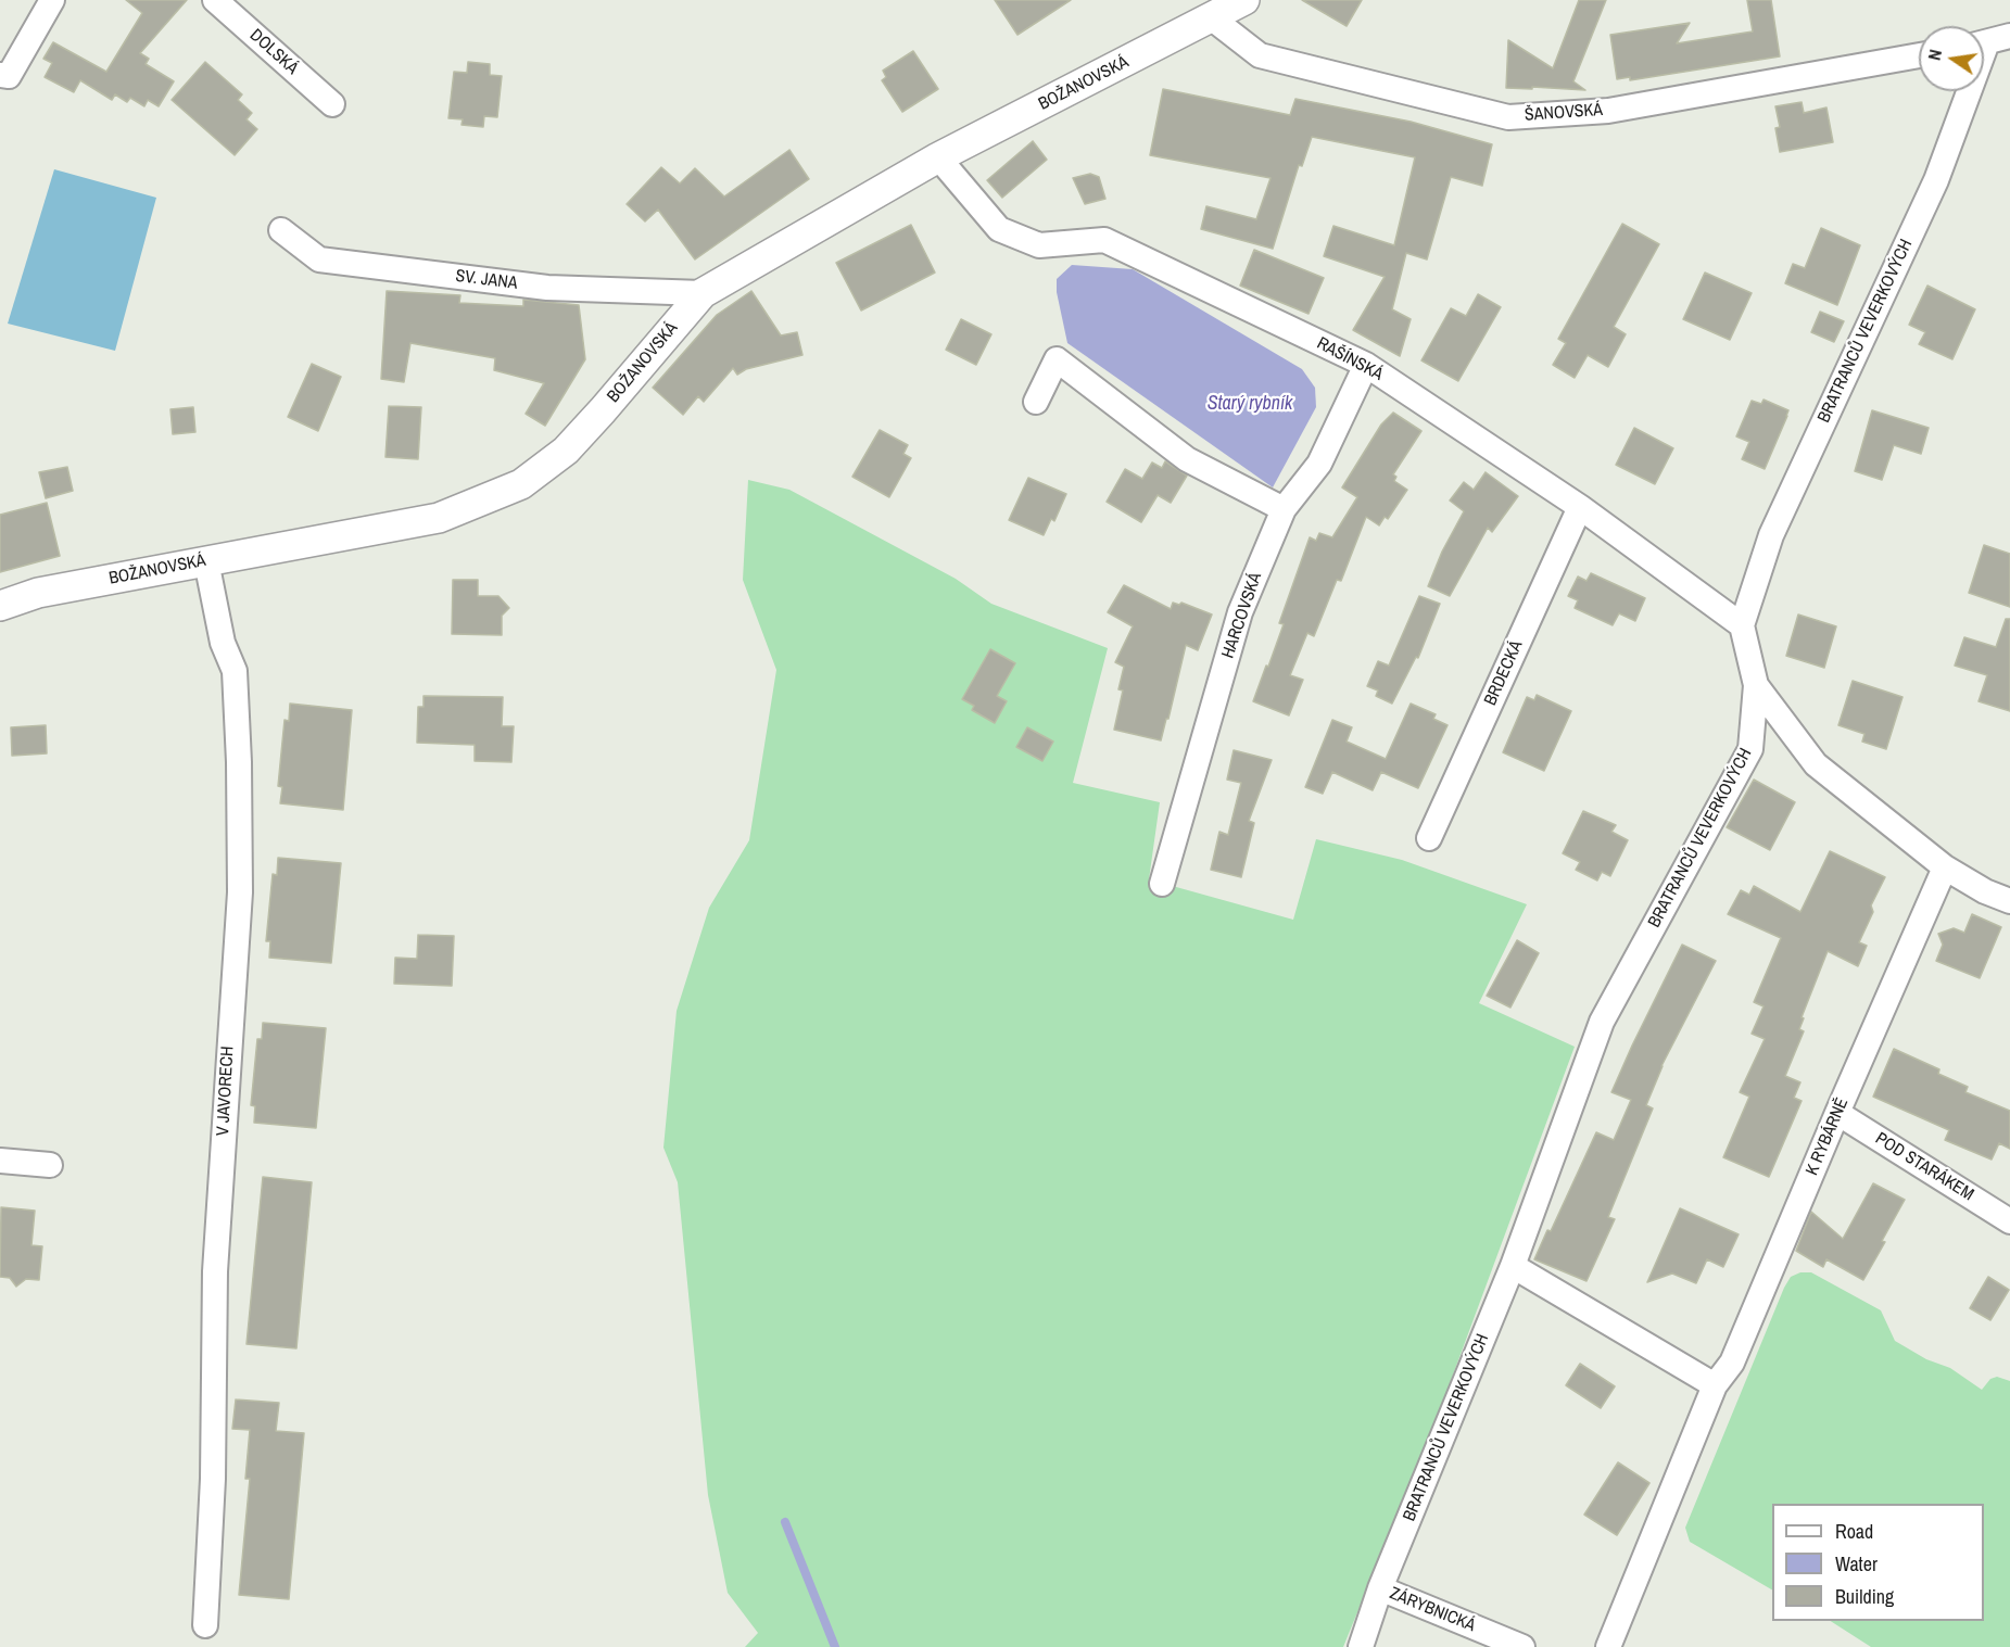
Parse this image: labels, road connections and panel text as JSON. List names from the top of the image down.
{
  "streets": {
    "street": [
      "DOLSKÁ",
      "BOŽANOVSKÁ",
      "ŠANOVSKÁ",
      "SV. JANA",
      "BRATRANCŮ VEVERKOVÝCH",
      "RAŠÍNSKÁ",
      "HARCOVSKÁ",
      "BRDECKÁ",
      "V JAVORECH",
      "K RYBÁRNĚ",
      "POD STARÁKEM",
      "ZÁRYBNICKÁ"
    ]
  },
  "crossings": [
    ["BOŽANOVSKÁ", "ŠANOVSKÁ"],
    ["BOŽANOVSKÁ", "SV. JANA"],
    ["BOŽANOVSKÁ", "RAŠÍNSKÁ"],
    ["BOŽANOVSKÁ", "V JAVORECH"],
    ["BRATRANCŮ VEVERKOVÝCH", "RAŠÍNSKÁ"],
    ["BRATRANCŮ VEVERKOVÝCH", "ZÁRYBNICKÁ"],
    ["RAŠÍNSKÁ", "HARCOVSKÁ"],
    ["RAŠÍNSKÁ", "BRDECKÁ"],
    ["K RYBÁRNĚ", "POD STARÁKEM"]
  ],
  "water": ["Starý rybník"],
  "legend": ["Road", "Water", "Building"],
  "north": "left"
}
